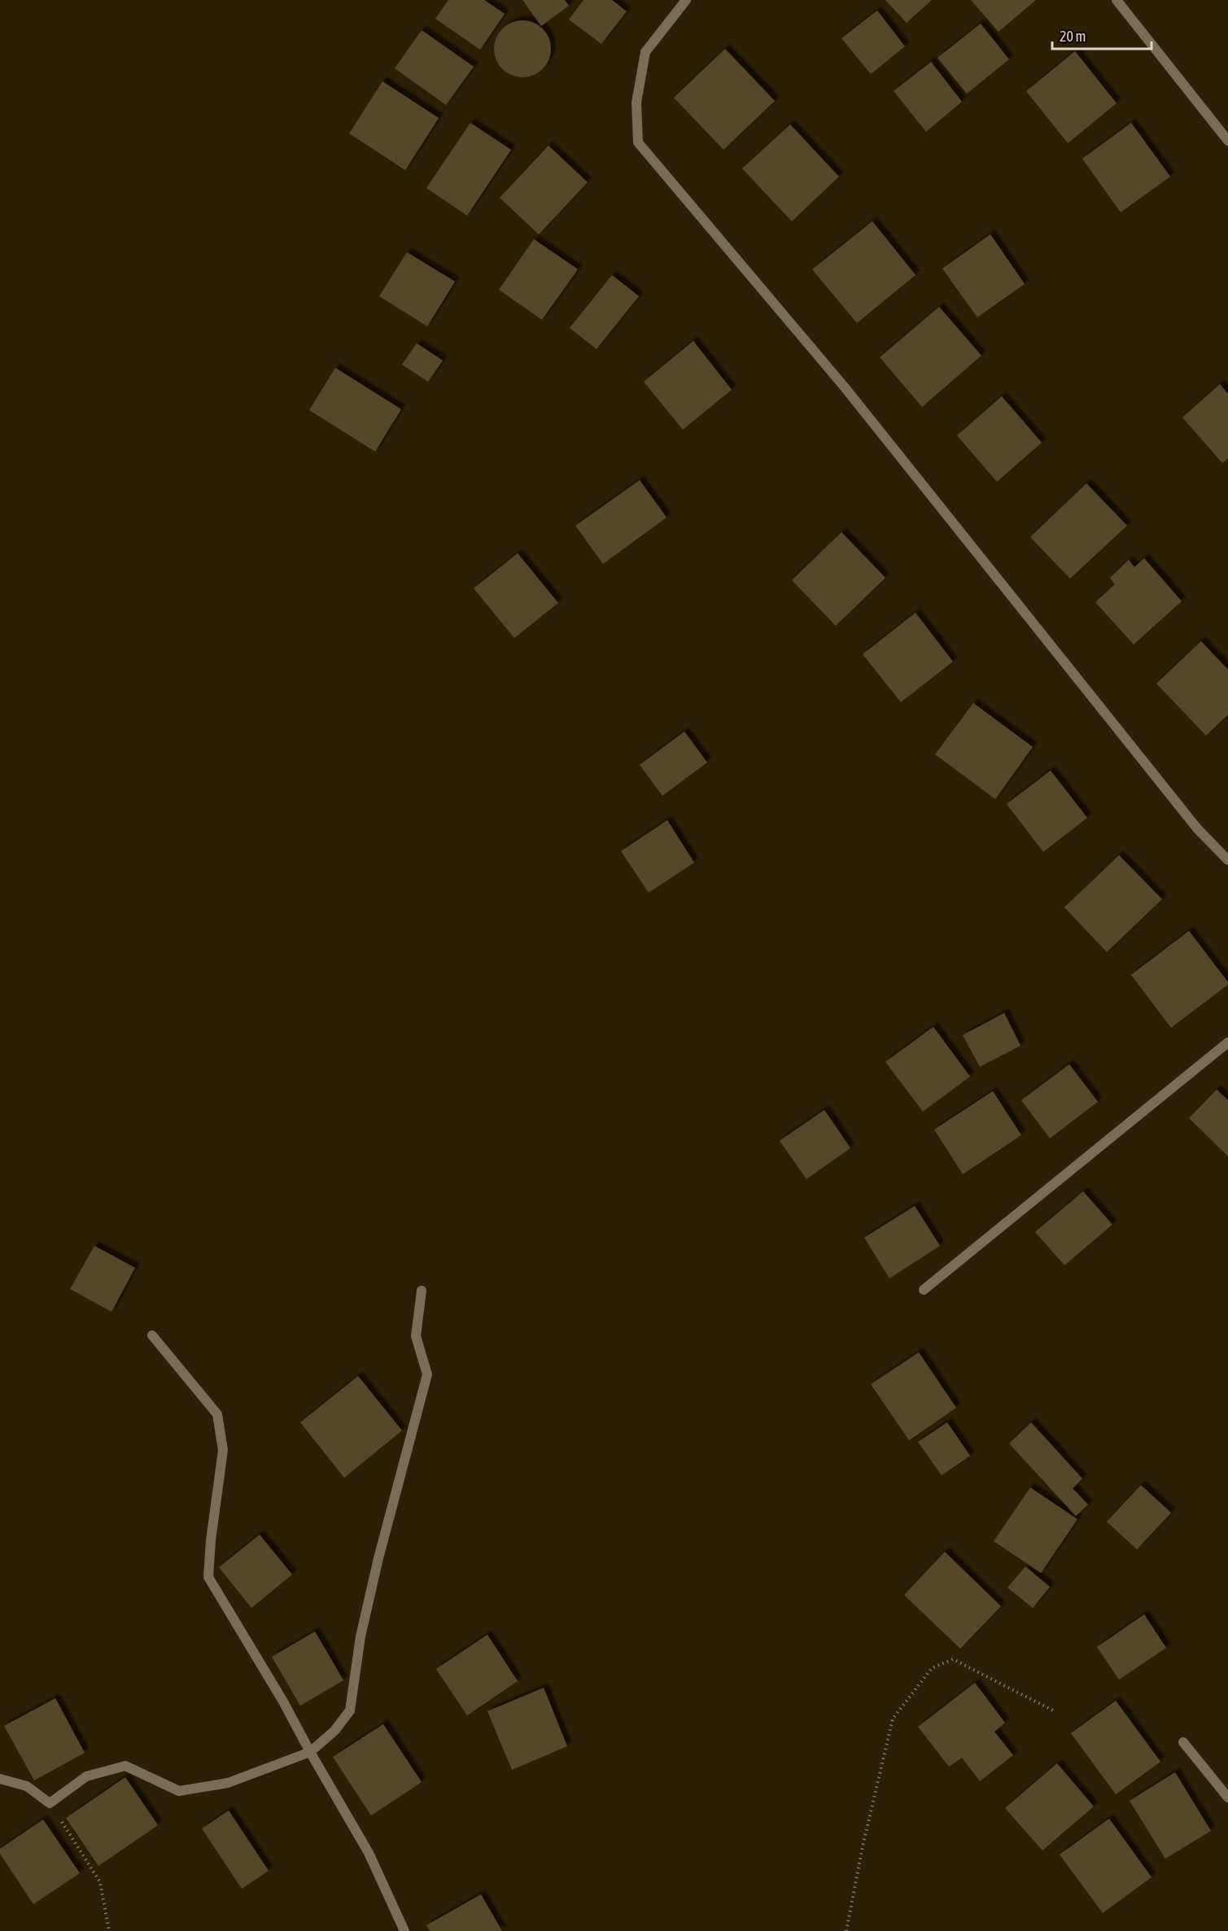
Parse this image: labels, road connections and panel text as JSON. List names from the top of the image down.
{
  "scale_bar": "20 m"
}
